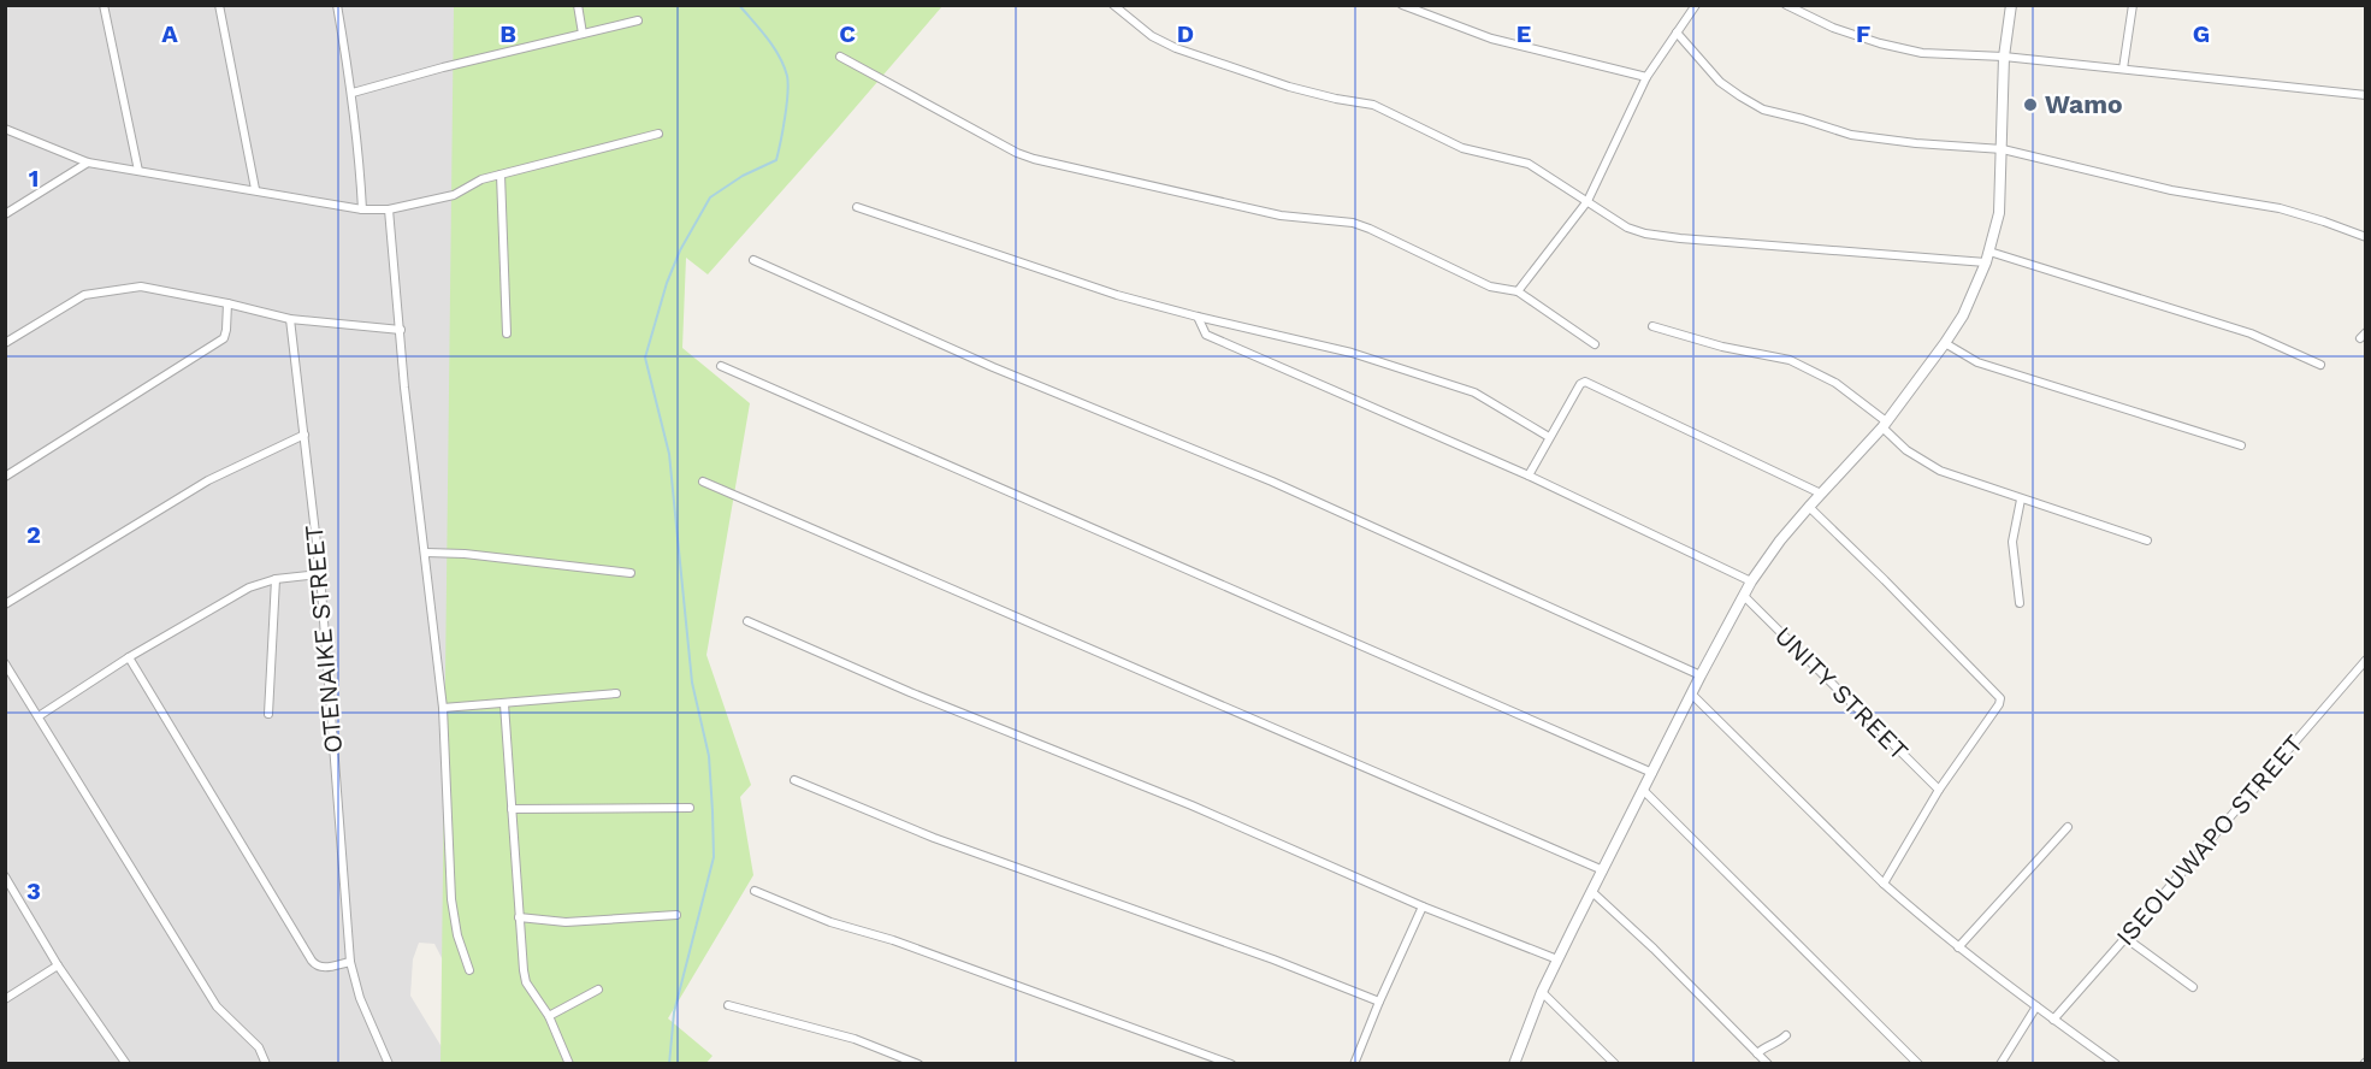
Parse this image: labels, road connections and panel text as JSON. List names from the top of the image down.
{
  "streets": {
    "street": ["OTENAIKE STREET", "UNITY STREET", "ISEOLUWAPO STREET"]
  },
  "places": ["Wamo"],
  "grid": {
    "columns": [
      "A",
      "B",
      "C",
      "D",
      "E",
      "F",
      "G"
    ],
    "rows": ["1", "2", "3"]
  }
}
